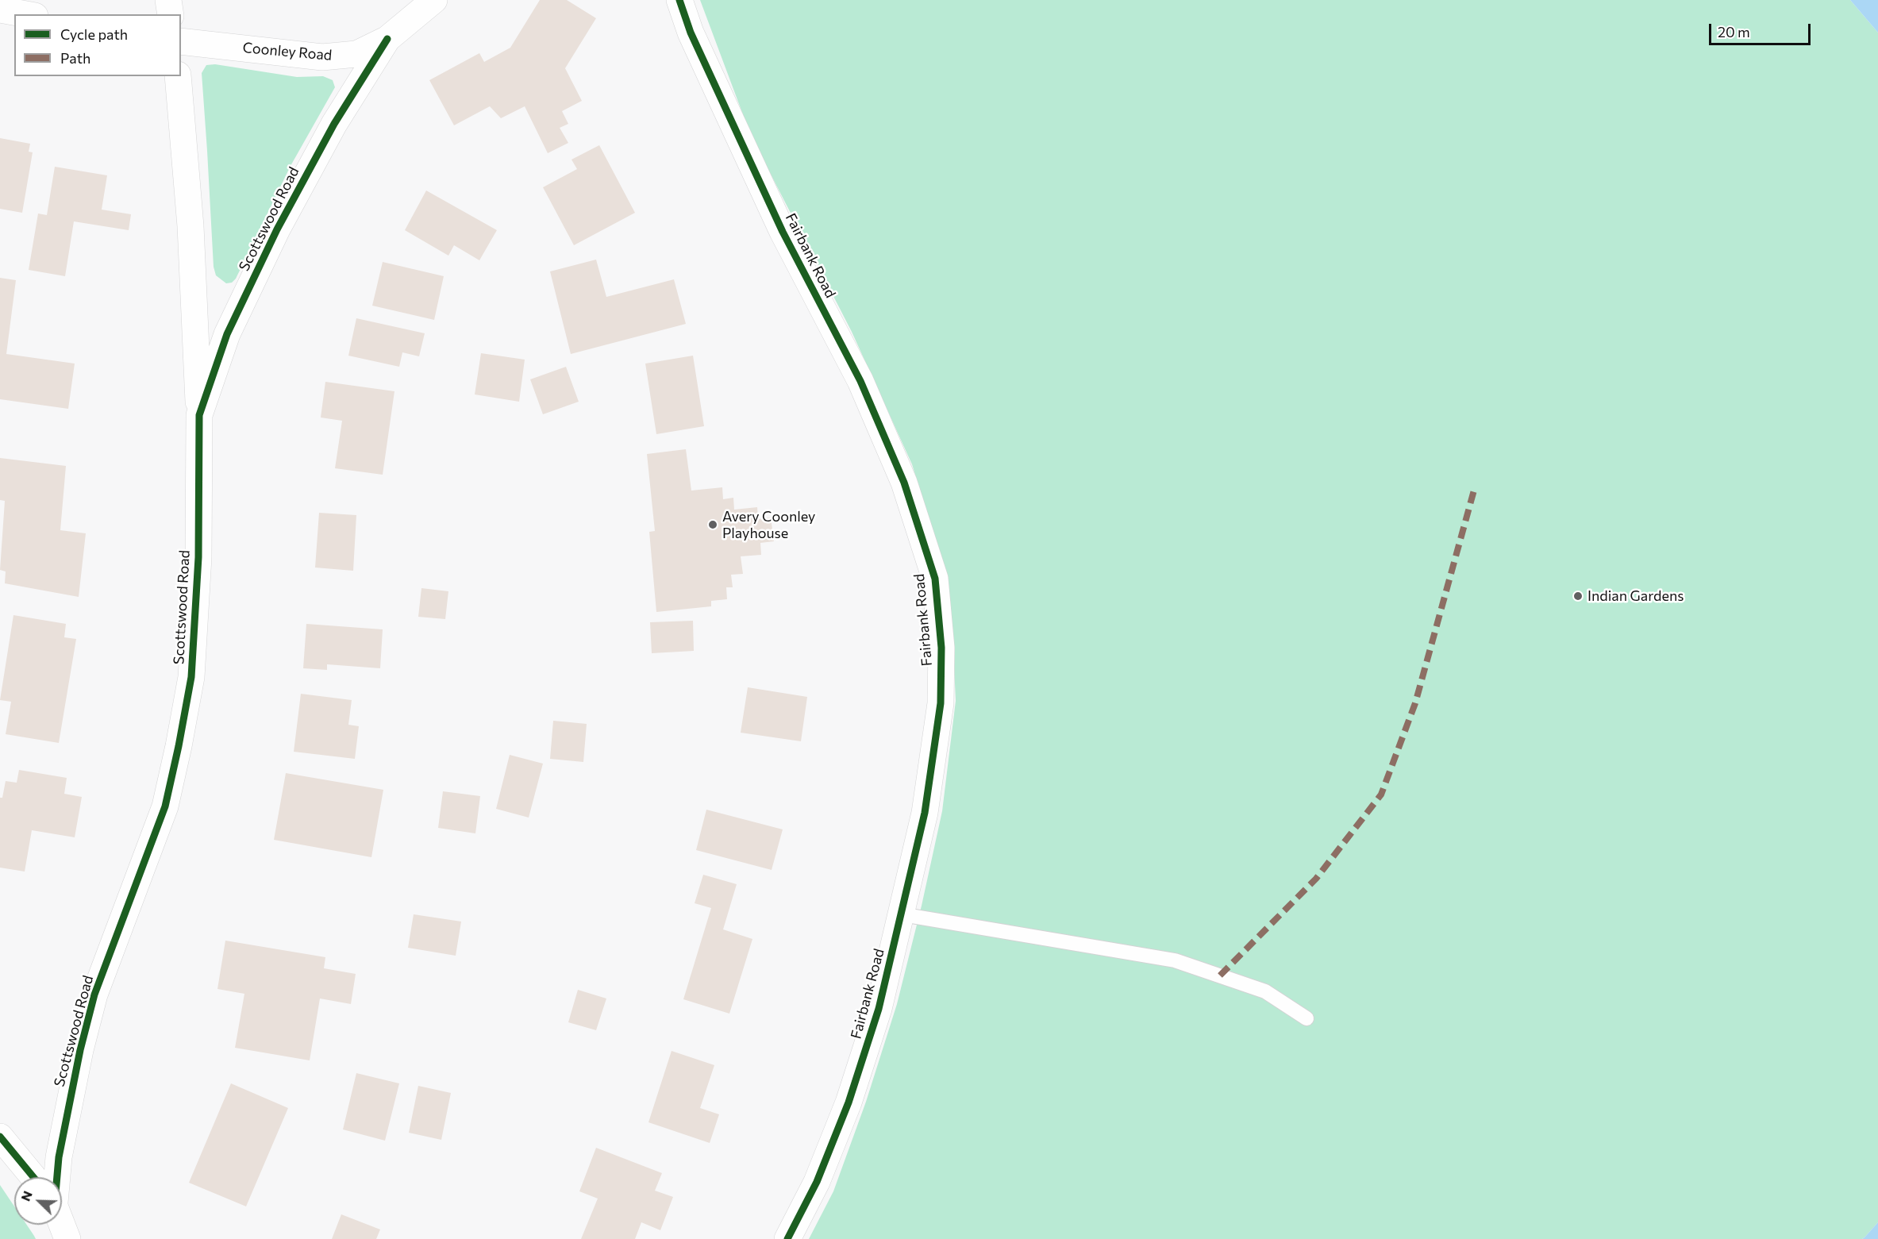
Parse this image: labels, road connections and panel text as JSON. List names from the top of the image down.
{
  "streets": {
    "street": ["Coonley Road", "Scottswood Road", "Fairbank Road"]
  },
  "crossings": [
    ["Coonley Road", "Scottswood Road"]
  ],
  "places": ["Avery Coonley Playhouse", "Indian Gardens"],
  "legend": ["Cycle path", "Path"],
  "scale_bar": "20 m",
  "north": "top left"
}
